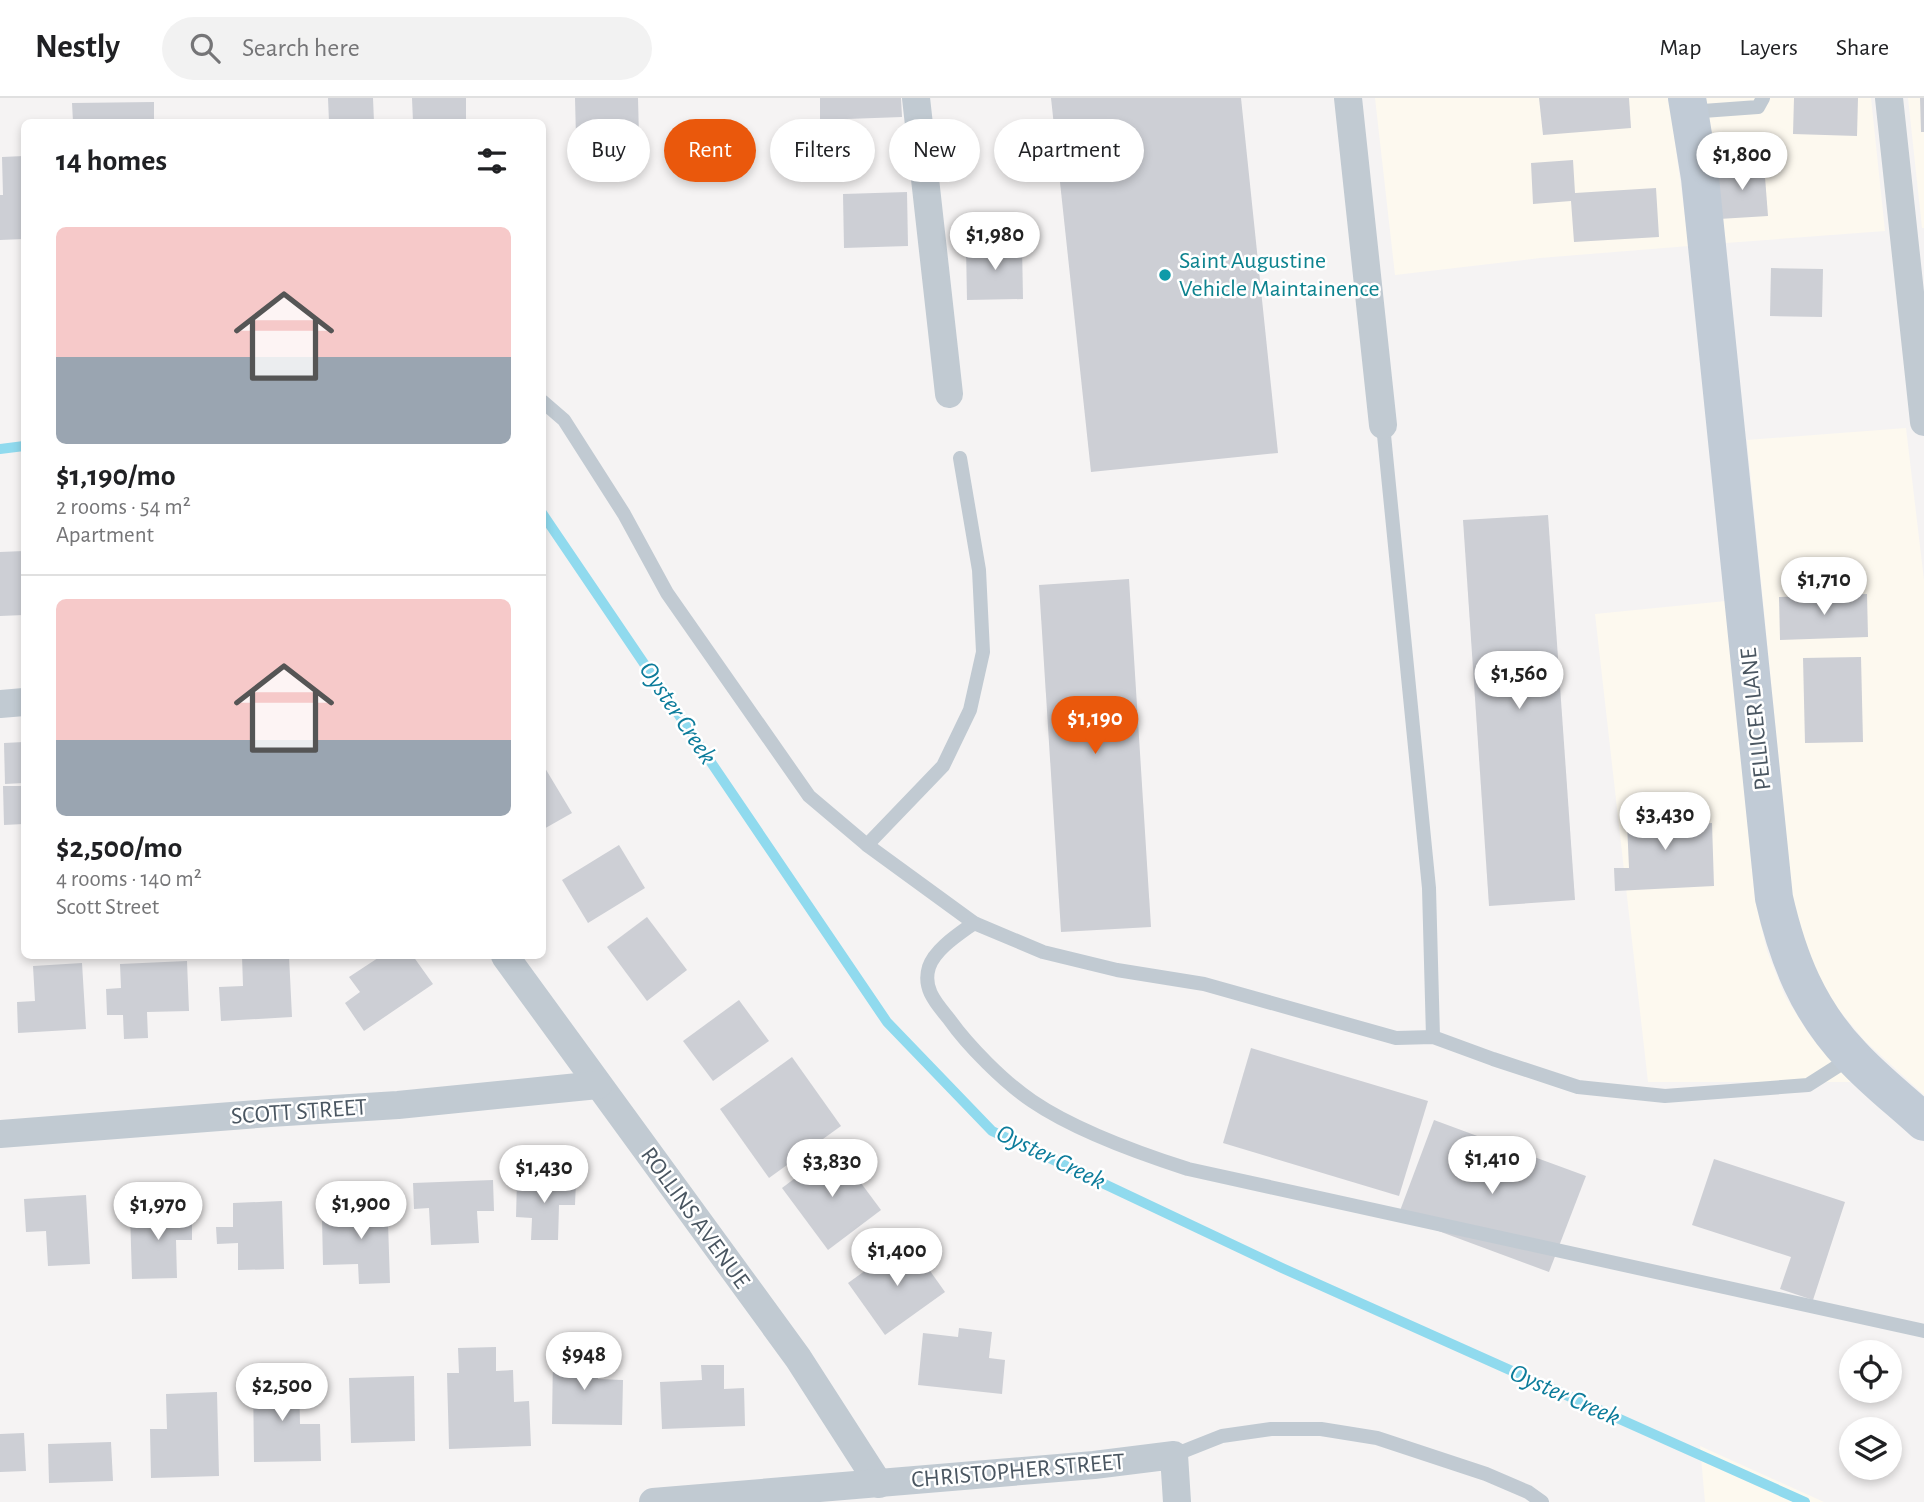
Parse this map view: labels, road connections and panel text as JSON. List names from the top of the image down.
{
  "streets": {
    "main road": ["PELLICER LANE"],
    "street": ["SCOTT STREET", "ROLLINS AVENUE", "CHRISTOPHER STREET"]
  },
  "crossings": [
    ["SCOTT STREET", "ROLLINS AVENUE"],
    ["ROLLINS AVENUE", "CHRISTOPHER STREET"]
  ],
  "water": ["Oyster Creek"],
  "places": ["Saint Augustine Vehicle Maintainence"],
  "page": {
    "header": "Nestly",
    "search": "Search here",
    "nav": ["Map", "Layers", "Share"],
    "chip": [
      "Buy",
      "Rent",
      "Filters",
      "New",
      "Apartment"
    ],
    "heading": "14 homes",
    "price": [
      "$1,800",
      "$1,980",
      "$1,710",
      "$1,560",
      "$1,190",
      "$3,430",
      "$1,410",
      "$3,830",
      "$1,430",
      "$1,900",
      "$1,970",
      "$1,400",
      "$948",
      "$2,500"
    ],
    "list": [
      {
        "name": "$1,190/mo",
        "note": "2 rooms · 54 m² · Apartment"
      },
      {
        "name": "$2,500/mo",
        "note": "4 rooms · 140 m² · Scott Street"
      }
    ]
  }
}
